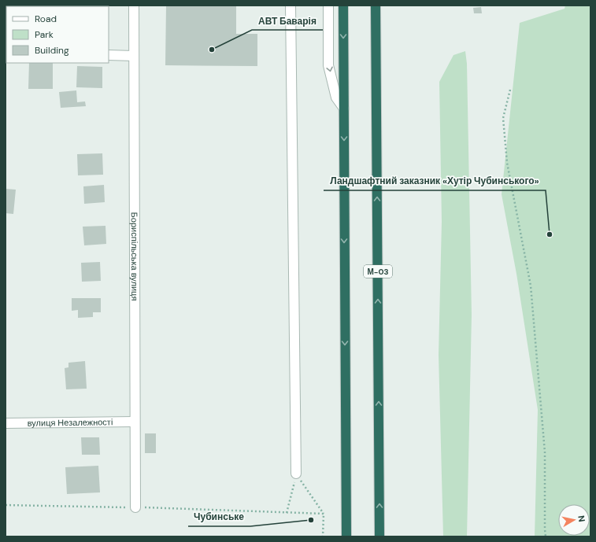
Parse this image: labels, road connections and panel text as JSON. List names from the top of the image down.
{
  "streets": {
    "highway": ["М-03"],
    "street": ["Бориспільська вулиця", "вулиця Незалежності"]
  },
  "crossings": [
    ["Бориспільська вулиця", "вулиця Незалежності"]
  ],
  "places": ["АВТ Баварія", "Ландшафтний заказник «Хутір Чубинського»", "Чубинське"],
  "legend": ["Road", "Park", "Building"],
  "north": "right"
}
